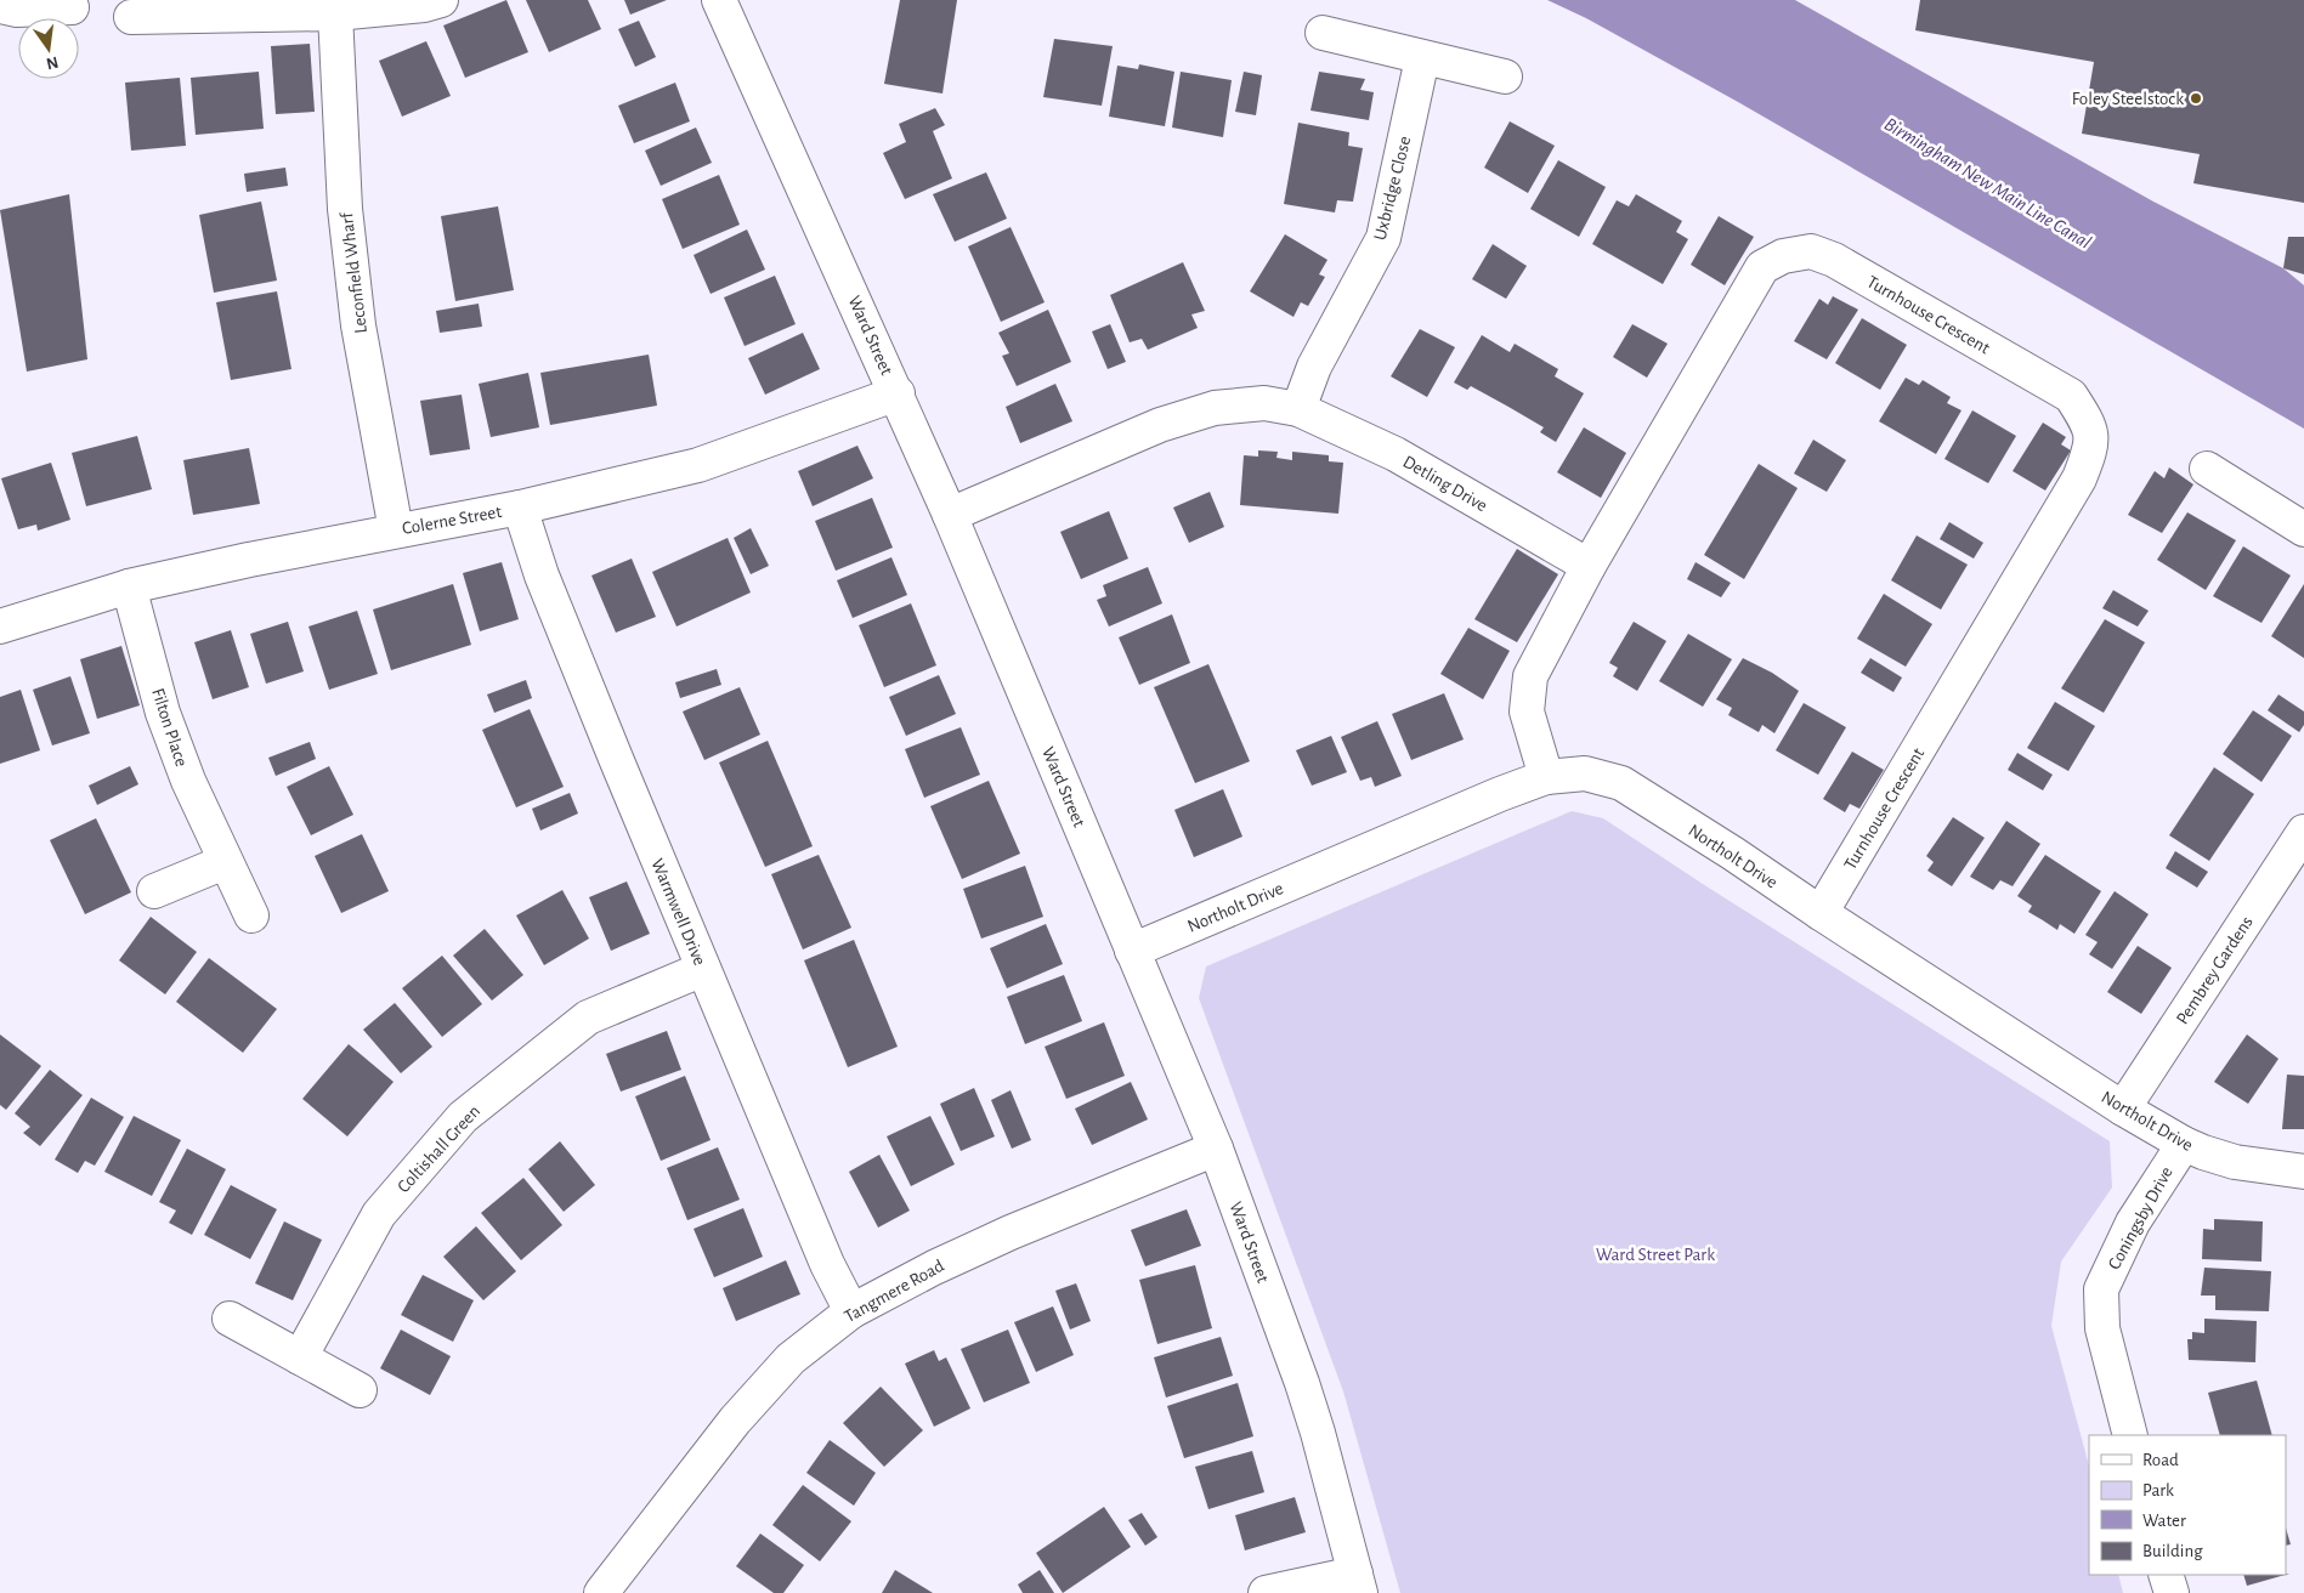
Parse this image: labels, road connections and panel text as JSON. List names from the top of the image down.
{
  "streets": {
    "street": [
      "Uxbridge Close",
      "Leconfield Wharf",
      "Turnhouse Crescent",
      "Ward Street",
      "Detling Drive",
      "Colerne Street",
      "Filton Place",
      "Northolt Drive",
      "Warmwell Drive",
      "Pembrey Gardens",
      "Coltishall Green",
      "Coningsby Drive",
      "Tangmere Road"
    ]
  },
  "crossings": [
    ["Uxbridge Close", "Detling Drive"],
    ["Leconfield Wharf", "Colerne Street"],
    ["Turnhouse Crescent", "Detling Drive"],
    ["Turnhouse Crescent", "Northolt Drive"],
    ["Ward Street", "Detling Drive"],
    ["Ward Street", "Colerne Street"],
    ["Ward Street", "Northolt Drive"],
    ["Ward Street", "Tangmere Road"],
    ["Colerne Street", "Filton Place"],
    ["Colerne Street", "Warmwell Drive"],
    ["Northolt Drive", "Pembrey Gardens"],
    ["Northolt Drive", "Coningsby Drive"],
    ["Warmwell Drive", "Coltishall Green"],
    ["Warmwell Drive", "Tangmere Road"]
  ],
  "water": ["Birmingham New Main Line Canal"],
  "parks": ["Ward Street Park"],
  "places": ["Foley Steelstock"],
  "legend": [
    "Road",
    "Park",
    "Water",
    "Building"
  ],
  "north": "bottom"
}
